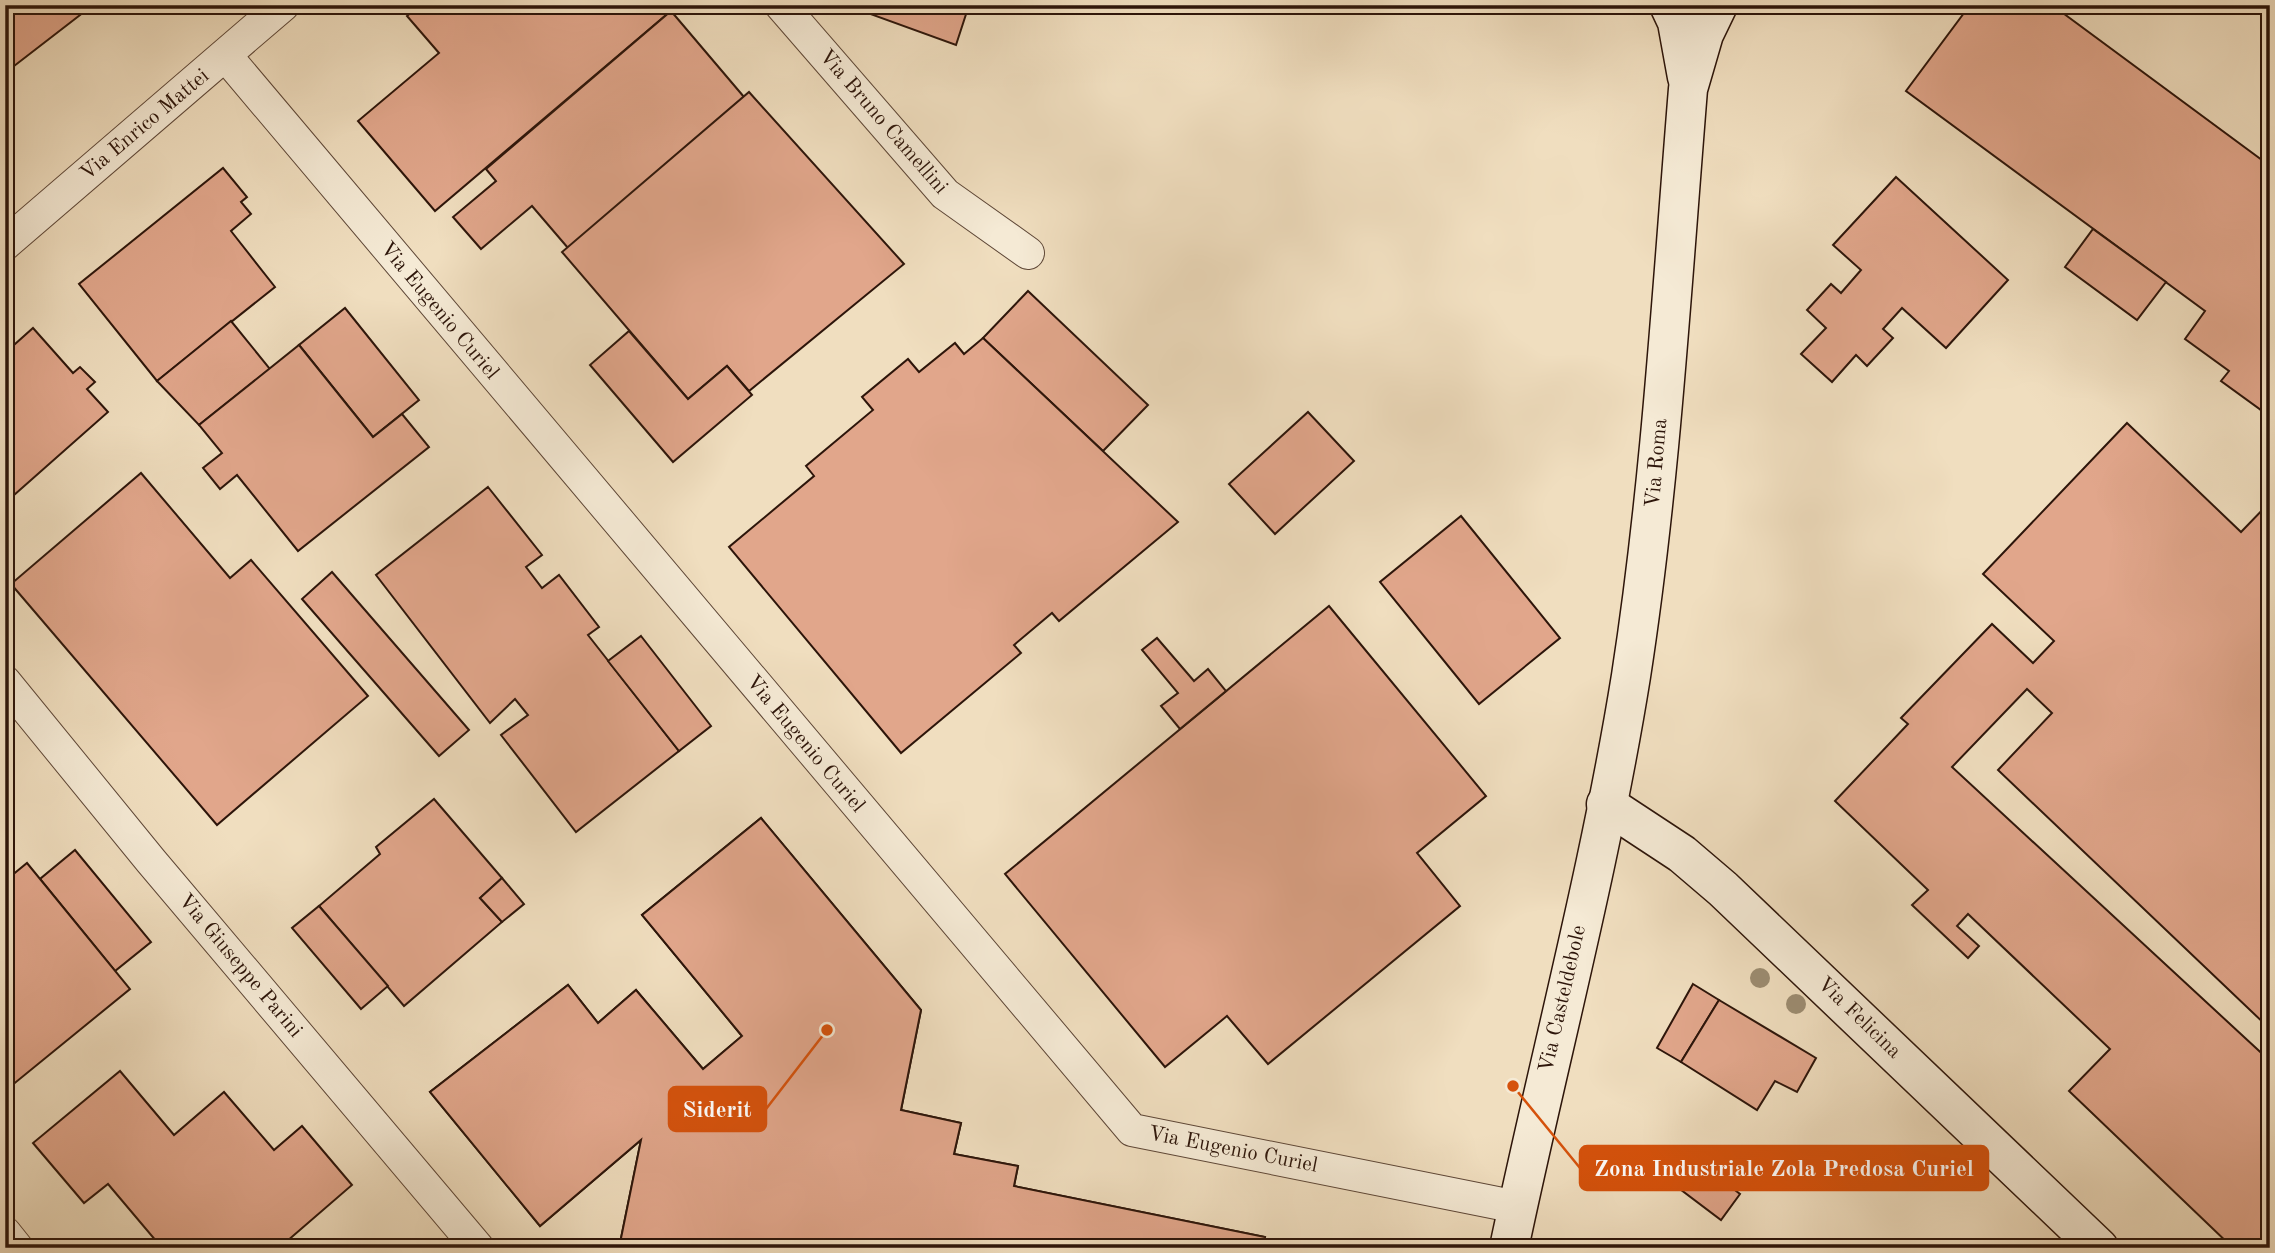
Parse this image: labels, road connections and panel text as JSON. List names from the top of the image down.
{
  "streets": {
    "street": [
      "Via Bruno Camellini",
      "Via Enrico Mattei",
      "Via Eugenio Curiel",
      "Via Roma",
      "Via Giuseppe Parini",
      "Via Casteldebole",
      "Via Felicina"
    ]
  },
  "crossings": [
    ["Via Enrico Mattei", "Via Eugenio Curiel"],
    ["Via Eugenio Curiel", "Via Casteldebole"],
    ["Via Roma", "Via Casteldebole"],
    ["Via Roma", "Via Felicina"],
    ["Via Casteldebole", "Via Felicina"]
  ],
  "places": ["Siderit", "Zona Industriale Zola Predosa Curiel"]
}
